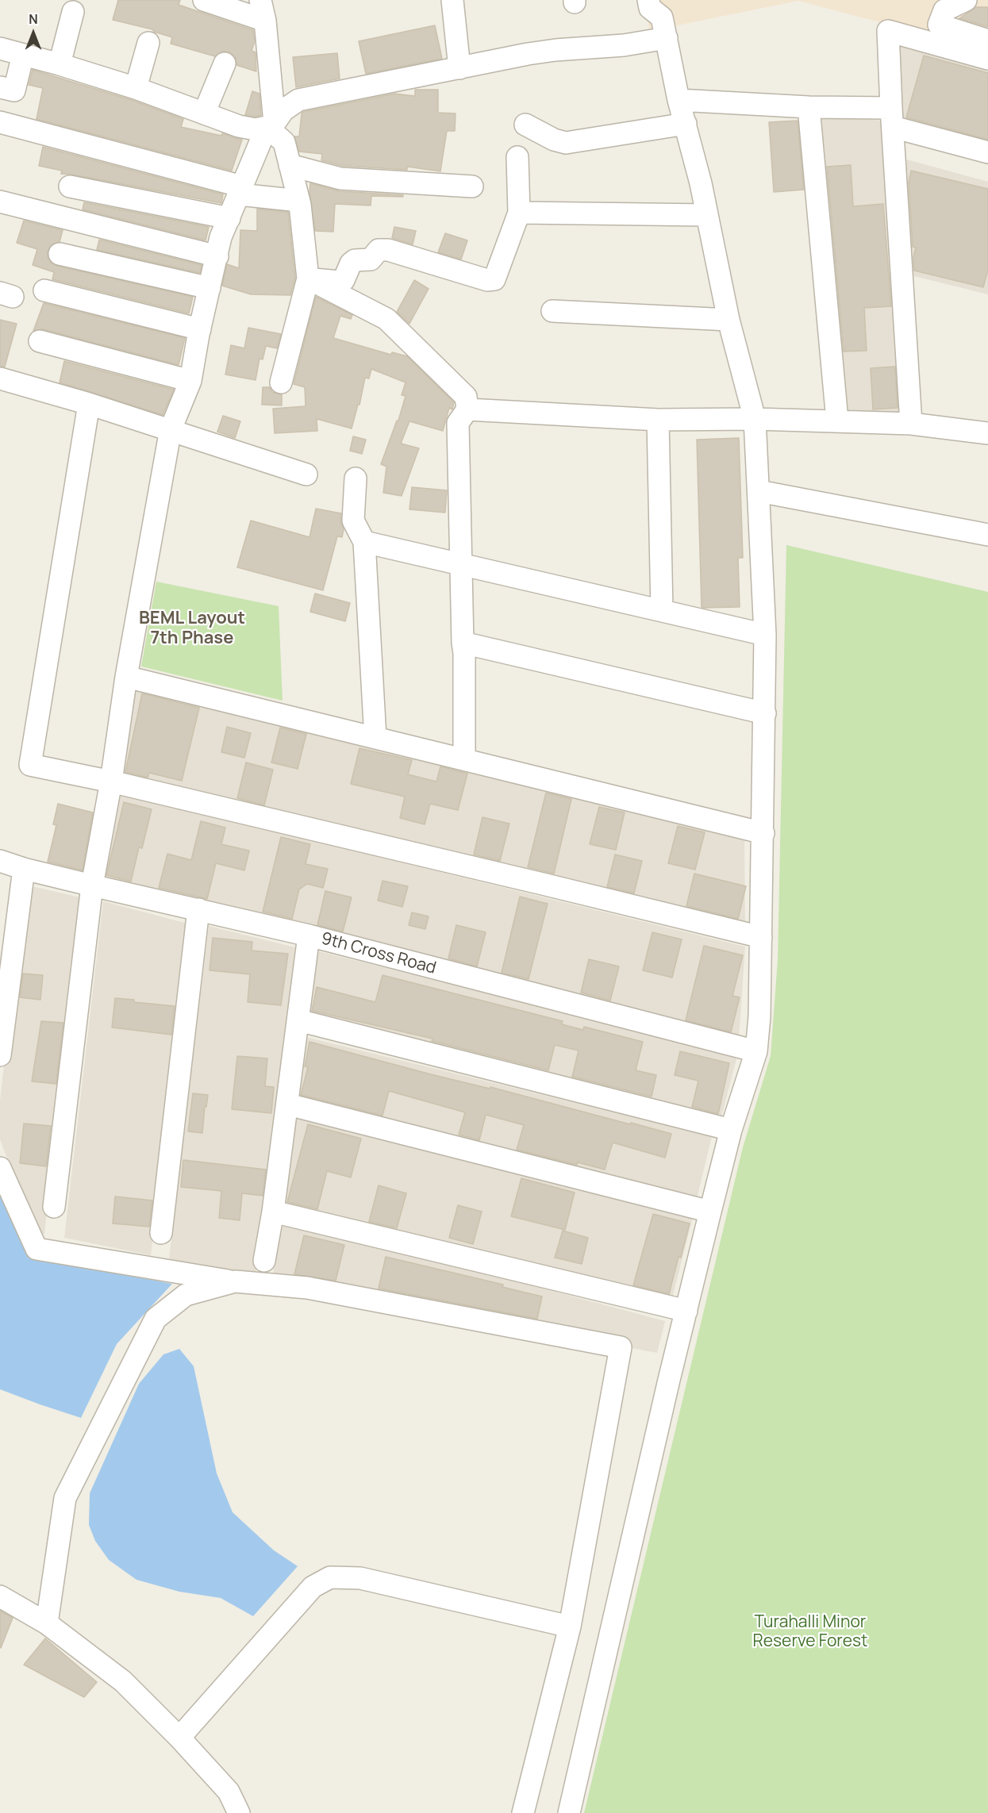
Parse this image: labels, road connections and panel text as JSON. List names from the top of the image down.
{
  "streets": {
    "street": ["9th Cross Road"]
  },
  "districts": ["BEML Layout 7th Phase"],
  "parks": ["Turahalli Minor Reserve Forest"],
  "north": "top"
}
